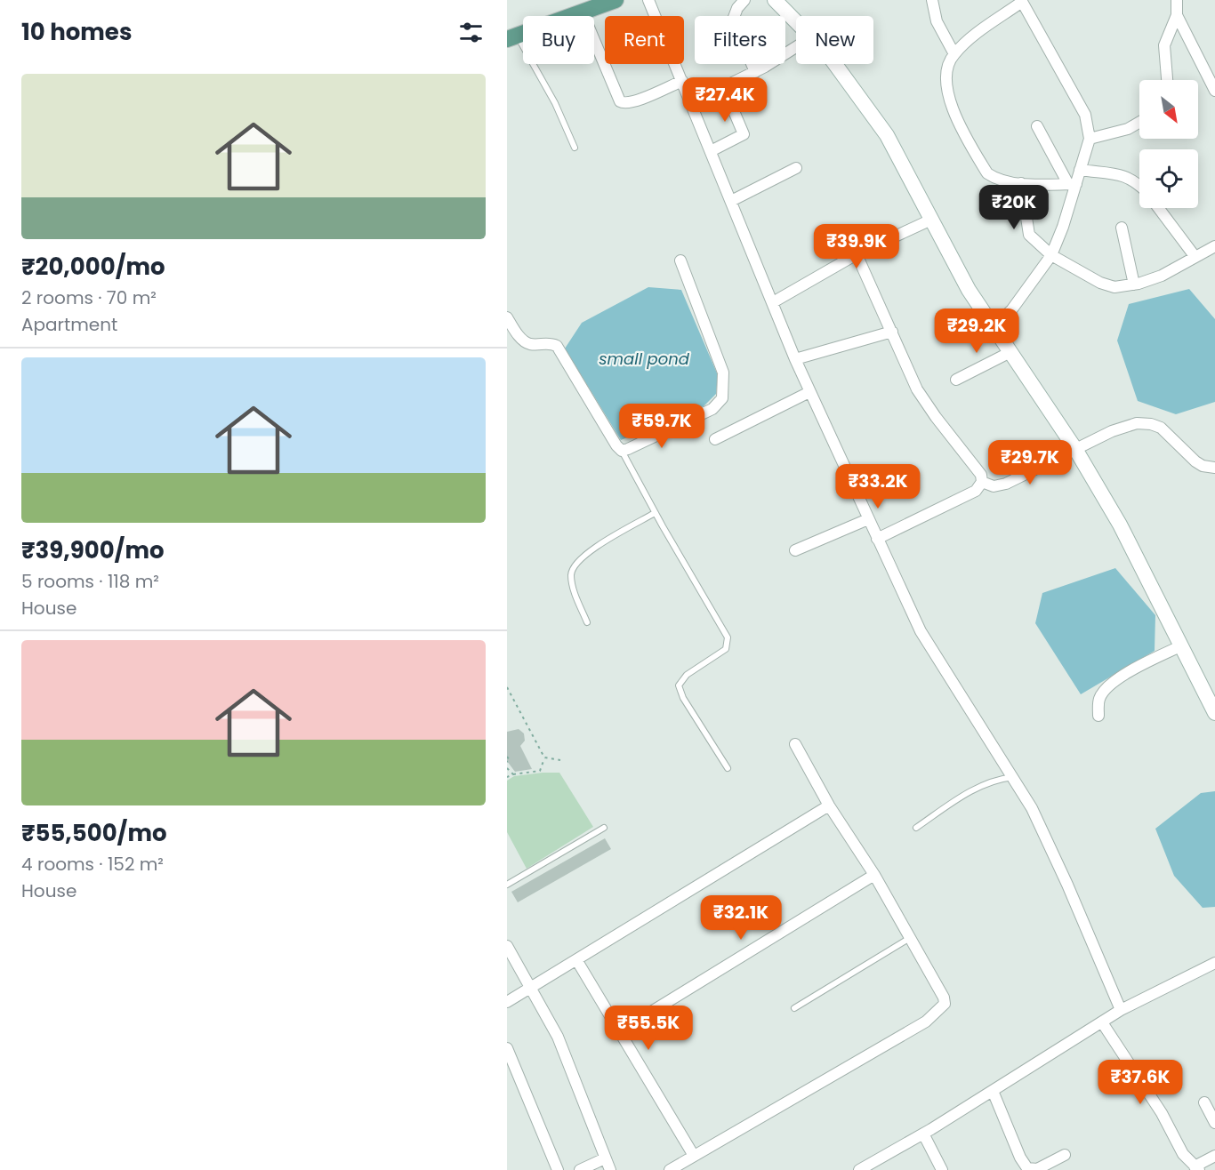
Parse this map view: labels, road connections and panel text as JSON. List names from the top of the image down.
{
  "water": ["small pond"],
  "north": "bottom right",
  "page": {
    "heading": "10 homes",
    "chip": [
      "Buy",
      "Rent",
      "Filters",
      "New"
    ],
    "list": [
      {
        "name": "₹20,000/mo",
        "note": "2 rooms · 70 m² · Apartment"
      },
      {
        "name": "₹39,900/mo",
        "note": "5 rooms · 118 m² · House"
      },
      {
        "name": "₹55,500/mo",
        "note": "4 rooms · 152 m² · House"
      }
    ],
    "price": [
      "₹27.4K",
      "₹20K",
      "₹39.9K",
      "₹29.2K",
      "₹59.7K",
      "₹29.7K",
      "₹33.2K",
      "₹32.1K",
      "₹55.5K",
      "₹37.6K"
    ]
  }
}
